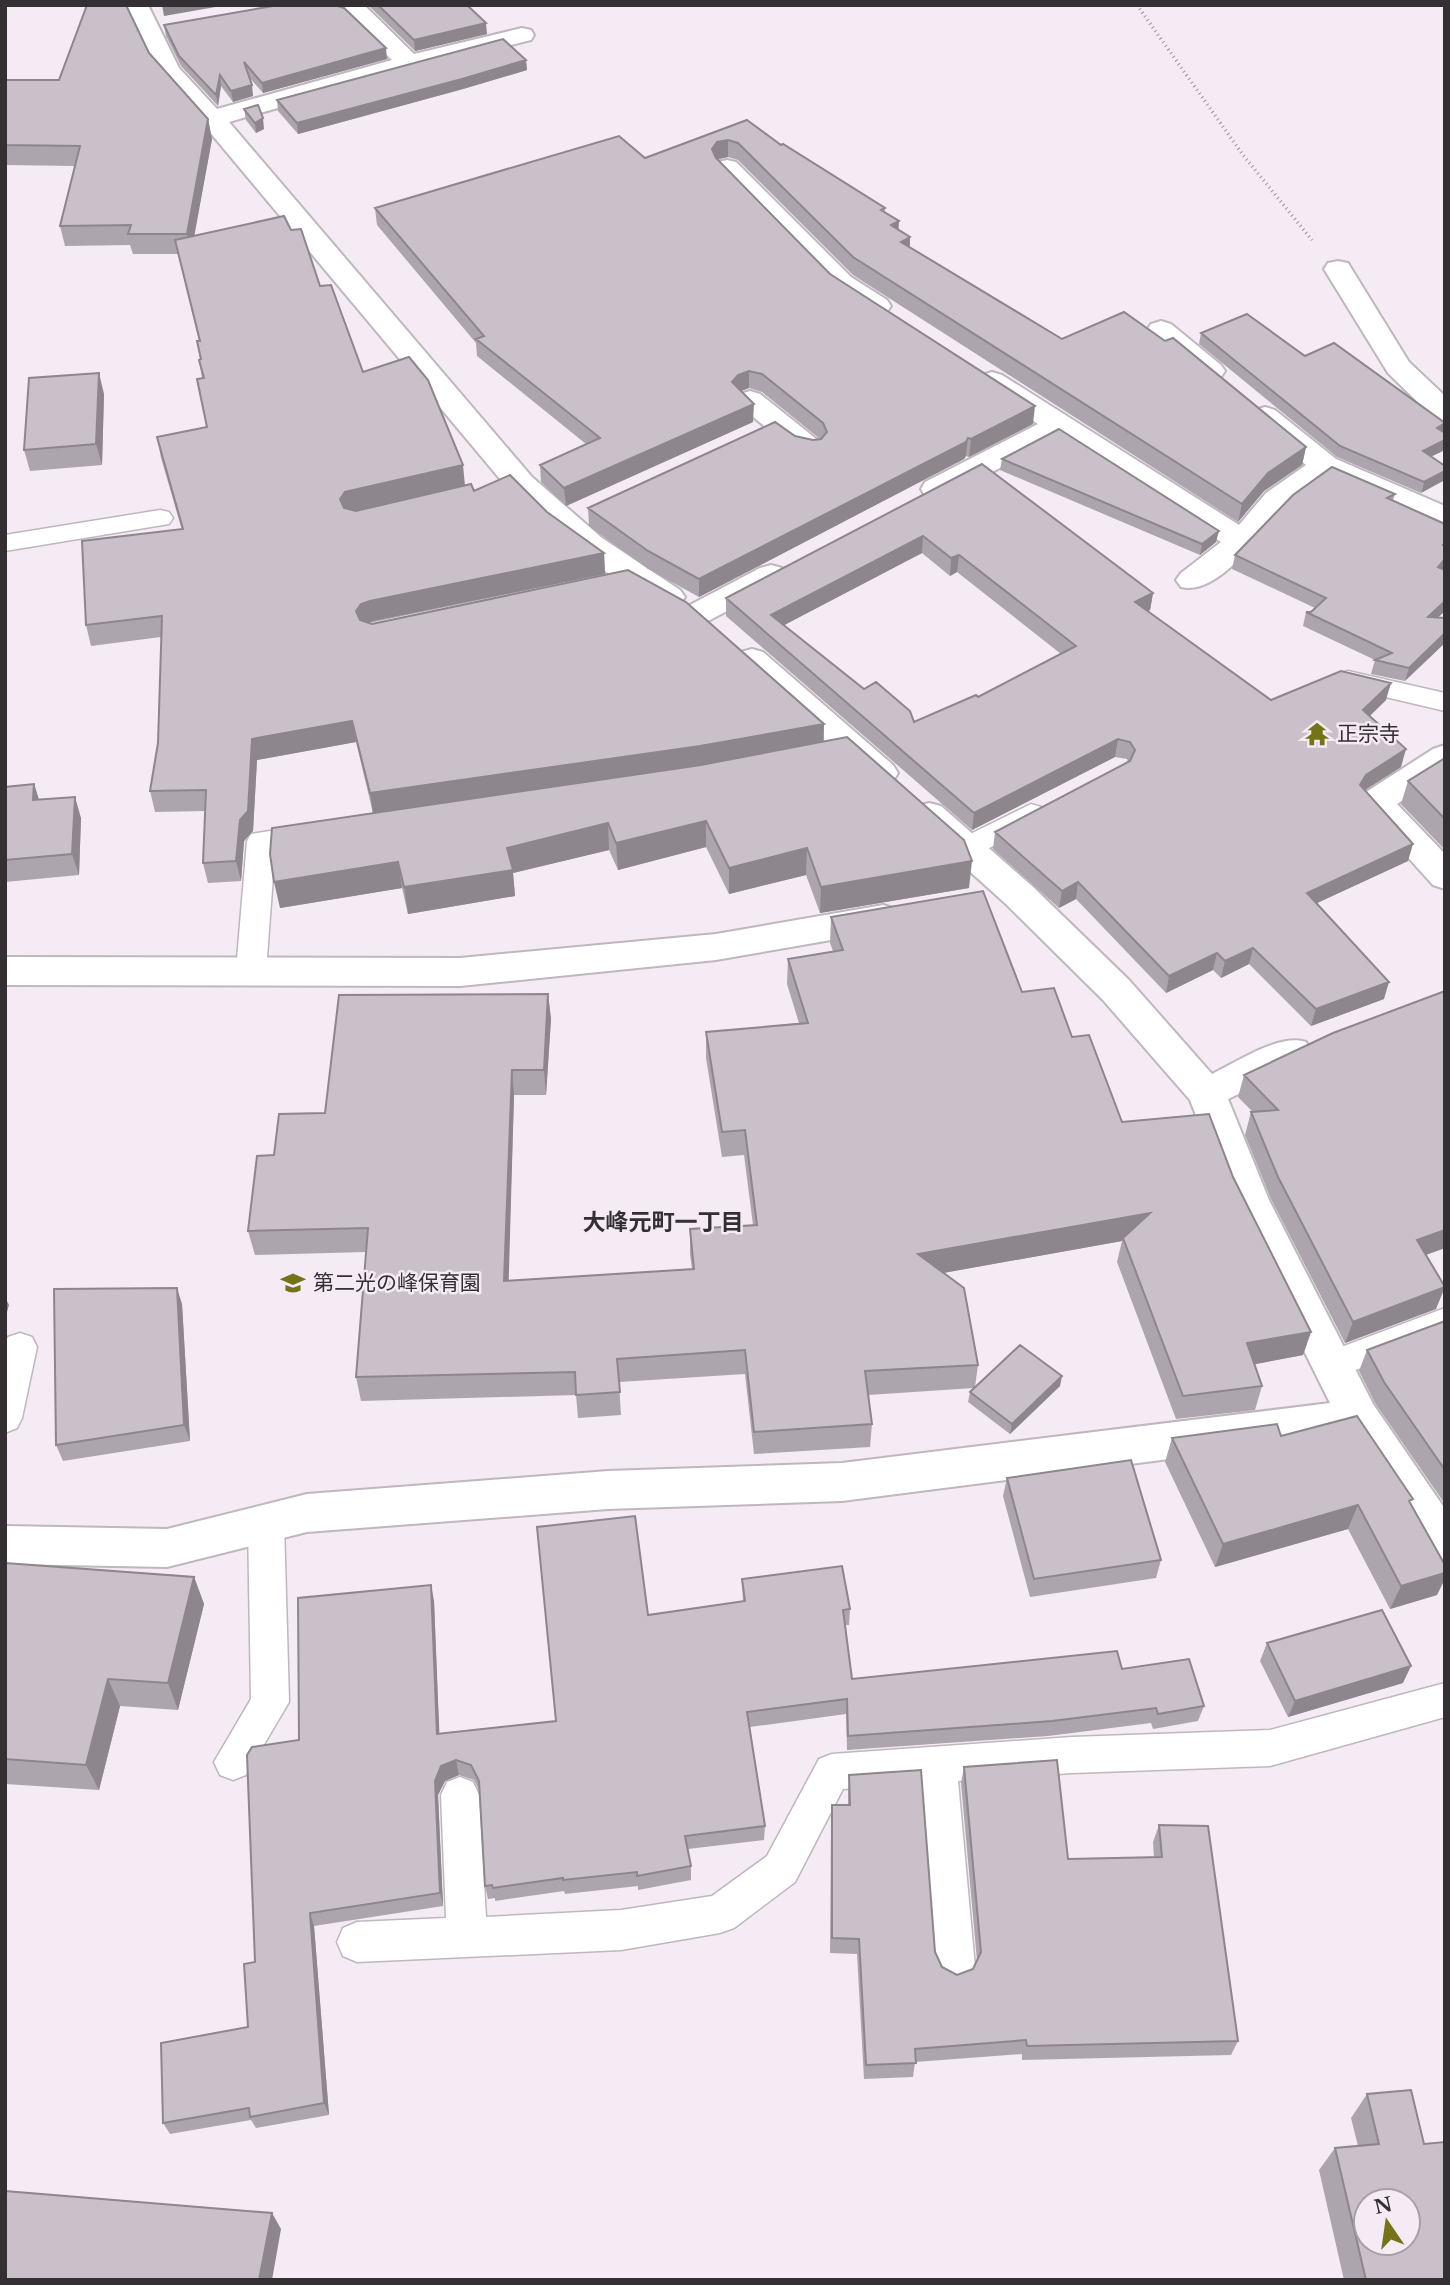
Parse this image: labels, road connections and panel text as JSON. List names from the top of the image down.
{
  "districts": ["大峰元町一丁目"],
  "places": {
    "temple": ["正宗寺"],
    "school or university": ["第二光の峰保育園"]
  },
  "north": "top"
}
